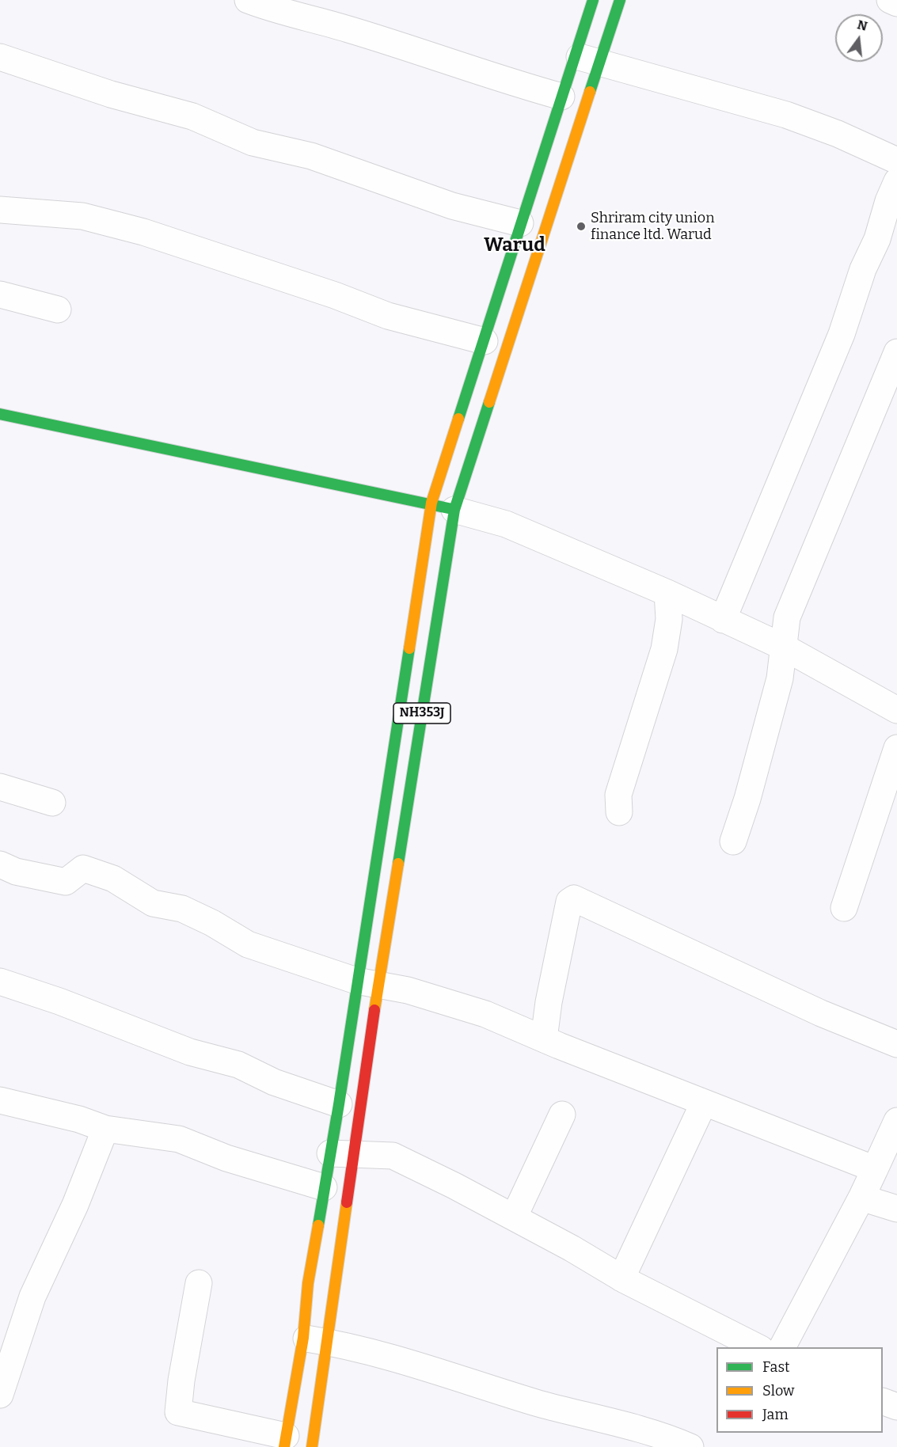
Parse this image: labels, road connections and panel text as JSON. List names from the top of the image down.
{
  "streets": {
    "main road": ["NH353J"]
  },
  "districts": ["Warud"],
  "places": ["Shriram city union finance ltd. Warud"],
  "legend": ["Fast", "Slow", "Jam"],
  "north": "top"
}
